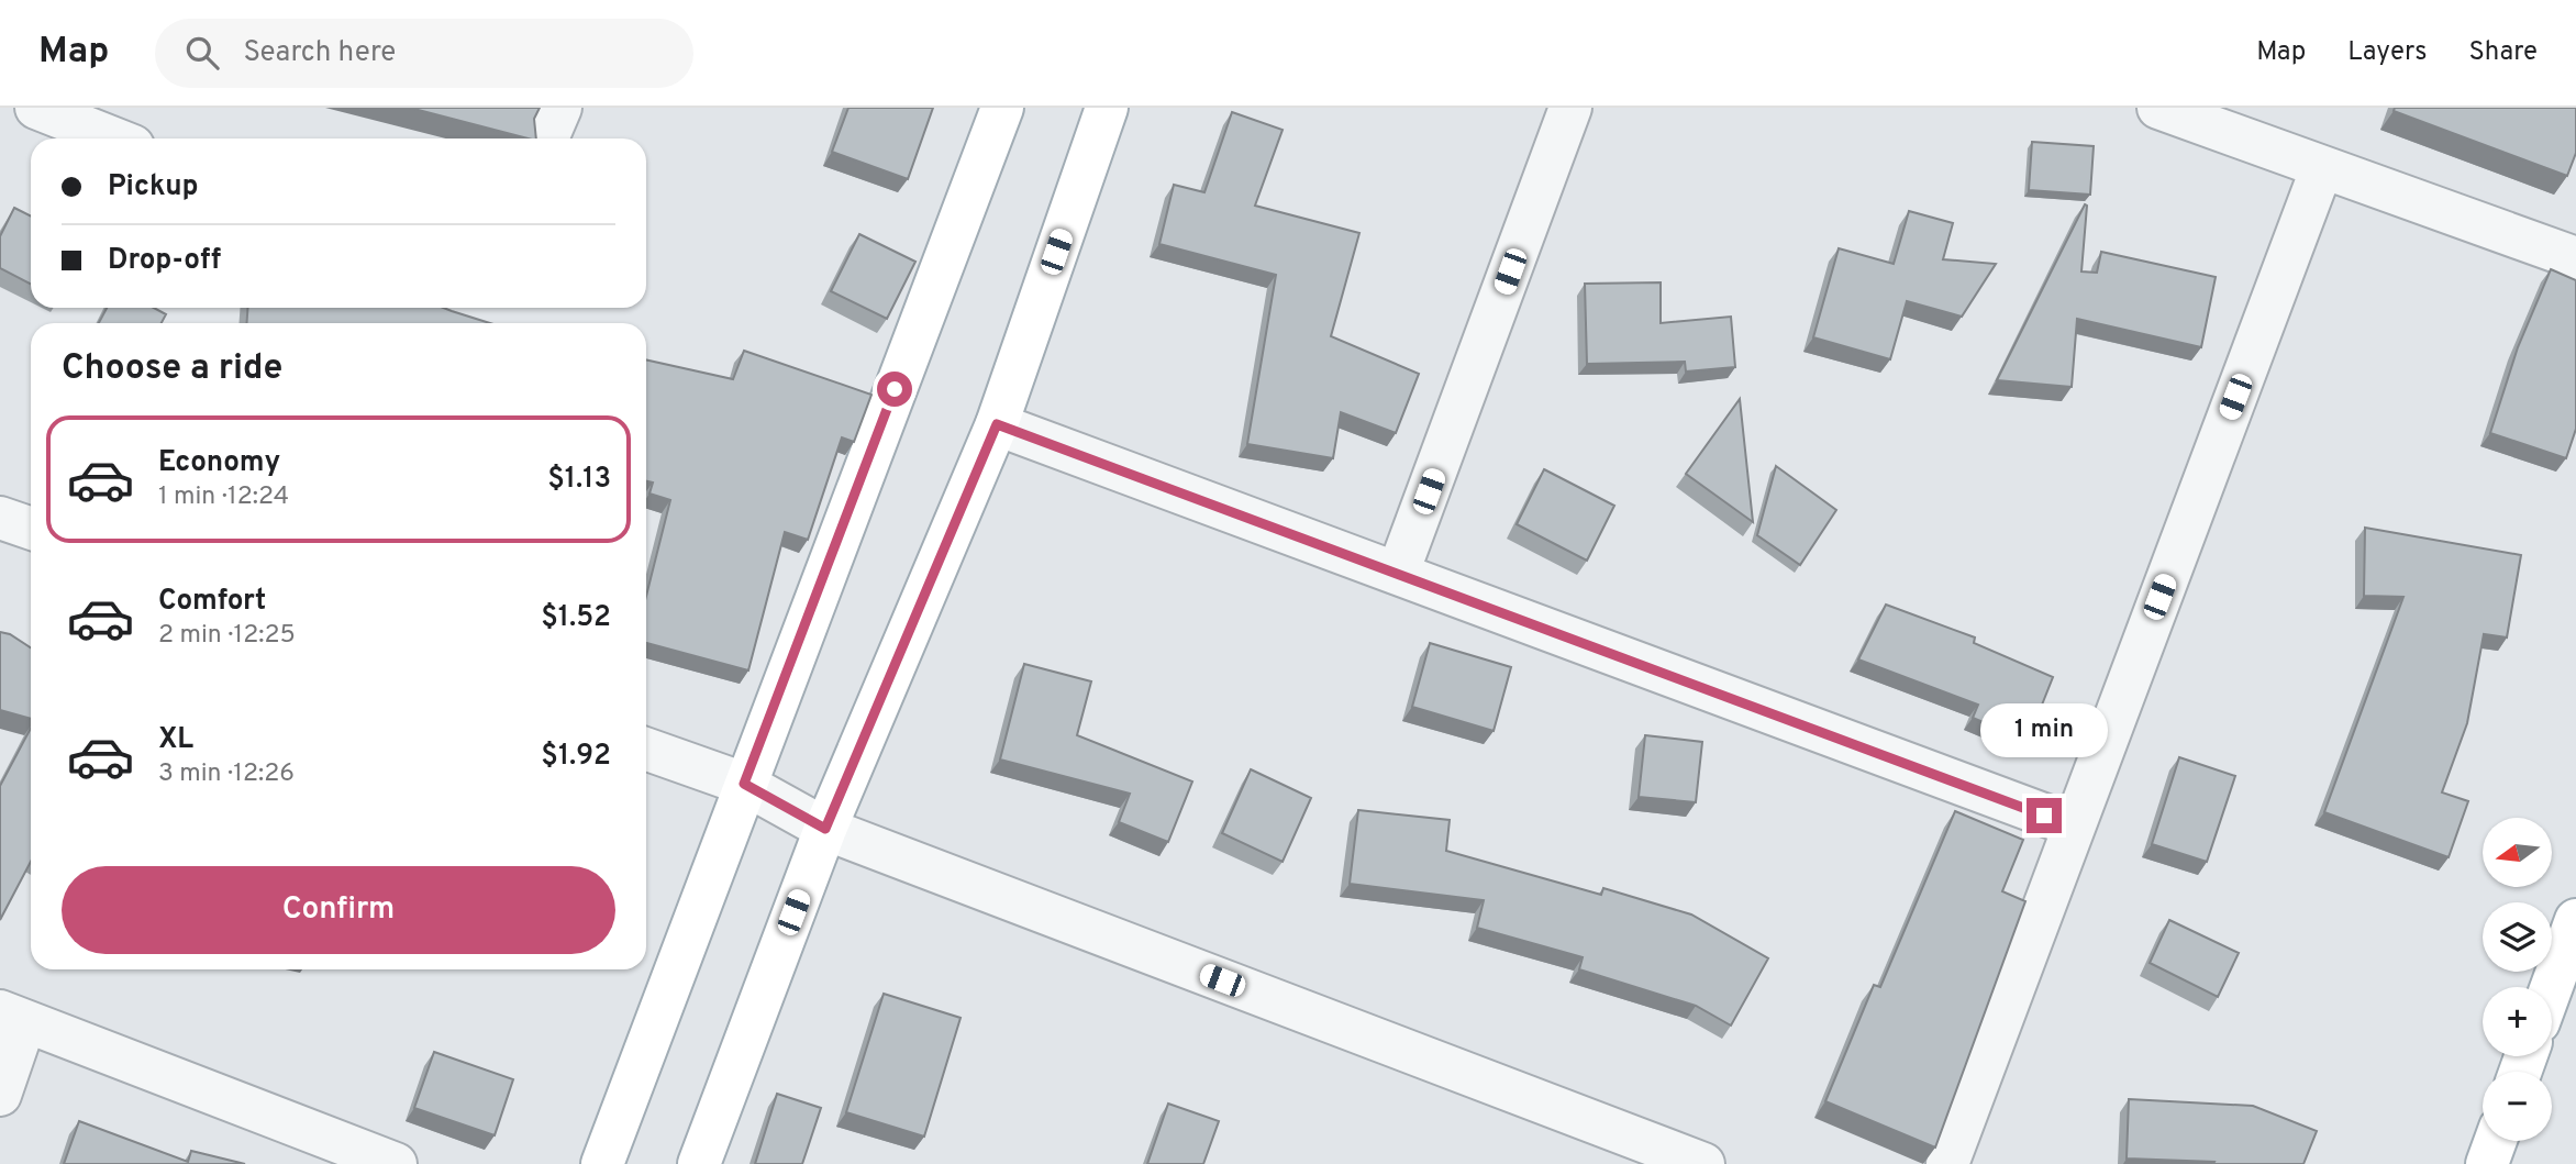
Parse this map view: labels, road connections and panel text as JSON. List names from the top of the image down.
{
  "north": "left",
  "page": {
    "header": "Map",
    "search": "Search here",
    "nav": ["Map", "Layers", "Share"],
    "banner": ["Pickup", "Drop-off"],
    "heading": "Choose a ride",
    "list": [
      {
        "name": "Economy",
        "note": "1 min · 12:24",
        "value": "$1.13"
      },
      {
        "name": "Comfort",
        "note": "2 min · 12:25",
        "value": "$1.52"
      },
      {
        "name": "XL",
        "note": "3 min · 12:26",
        "value": "$1.92"
      }
    ],
    "bubble": "1 min",
    "map_buttons": ["+", "−"],
    "buttons": "Confirm"
  }
}
